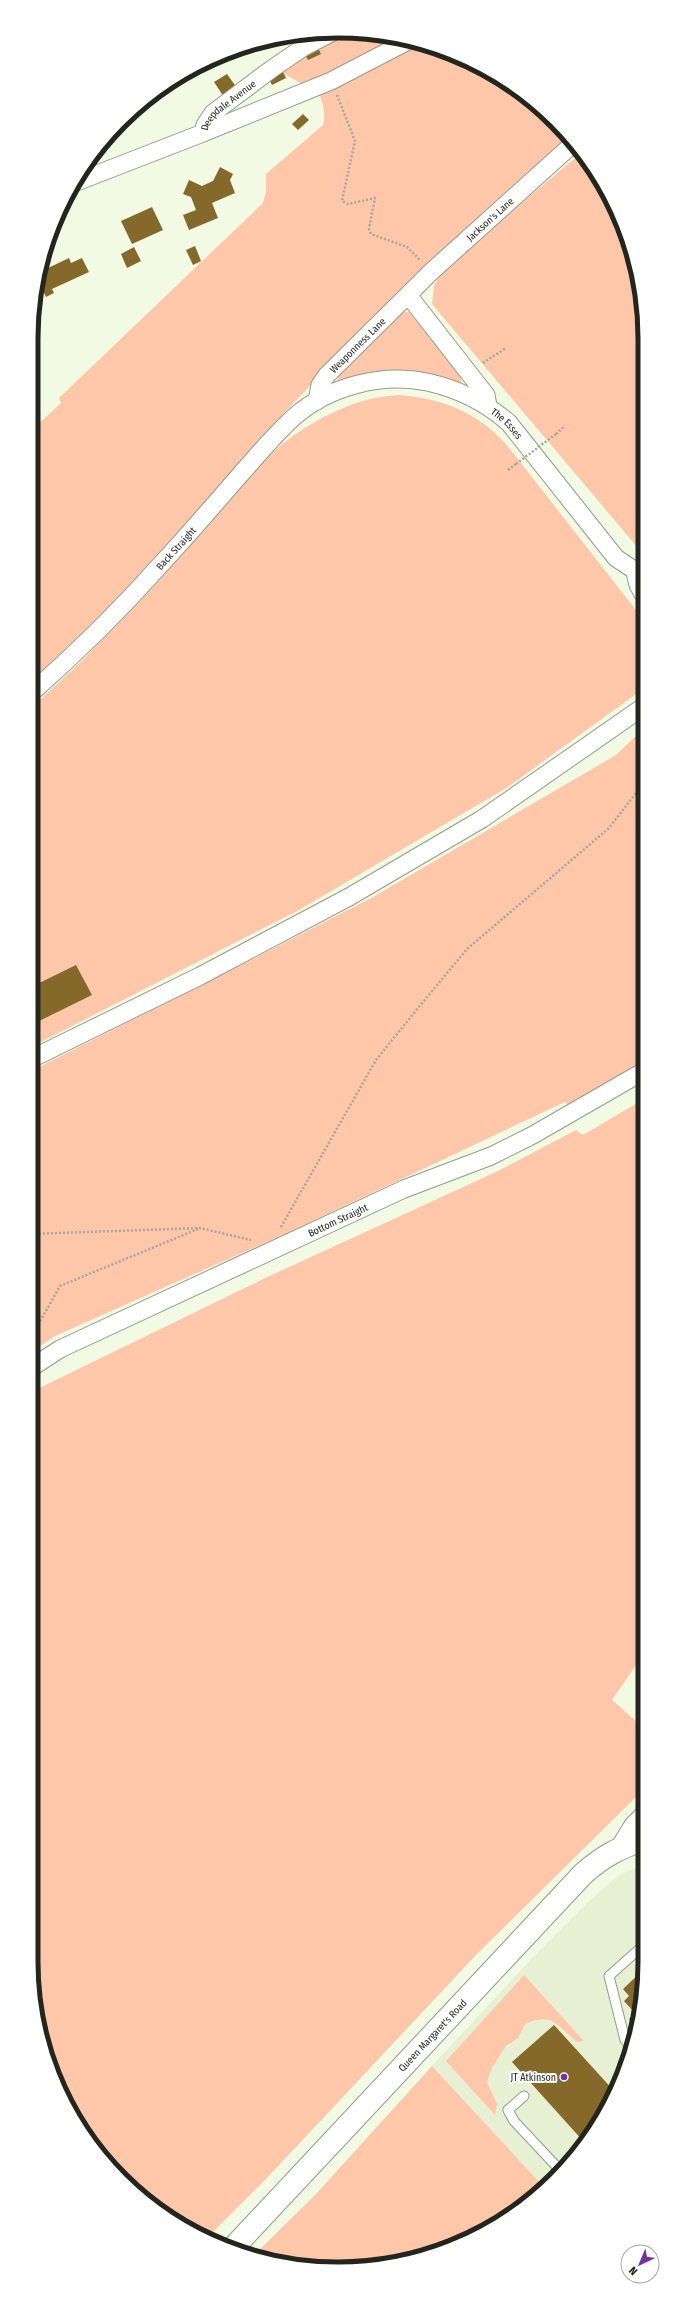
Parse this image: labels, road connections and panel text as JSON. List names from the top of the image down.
{
  "streets": {
    "main road": ["Queen Margaret's Road"],
    "street": [
      "Deepdale Avenue",
      "Jackson's Lane",
      "Weaponness Lane",
      "The Esses",
      "Back Straight",
      "Bottom Straight"
    ]
  },
  "crossings": [
    ["Jackson's Lane", "Weaponness Lane"],
    ["Weaponness Lane", "The Esses"],
    ["Weaponness Lane", "Back Straight"],
    ["The Esses", "Back Straight"]
  ],
  "places": ["JT Atkinson"],
  "north": "bottom left"
}
